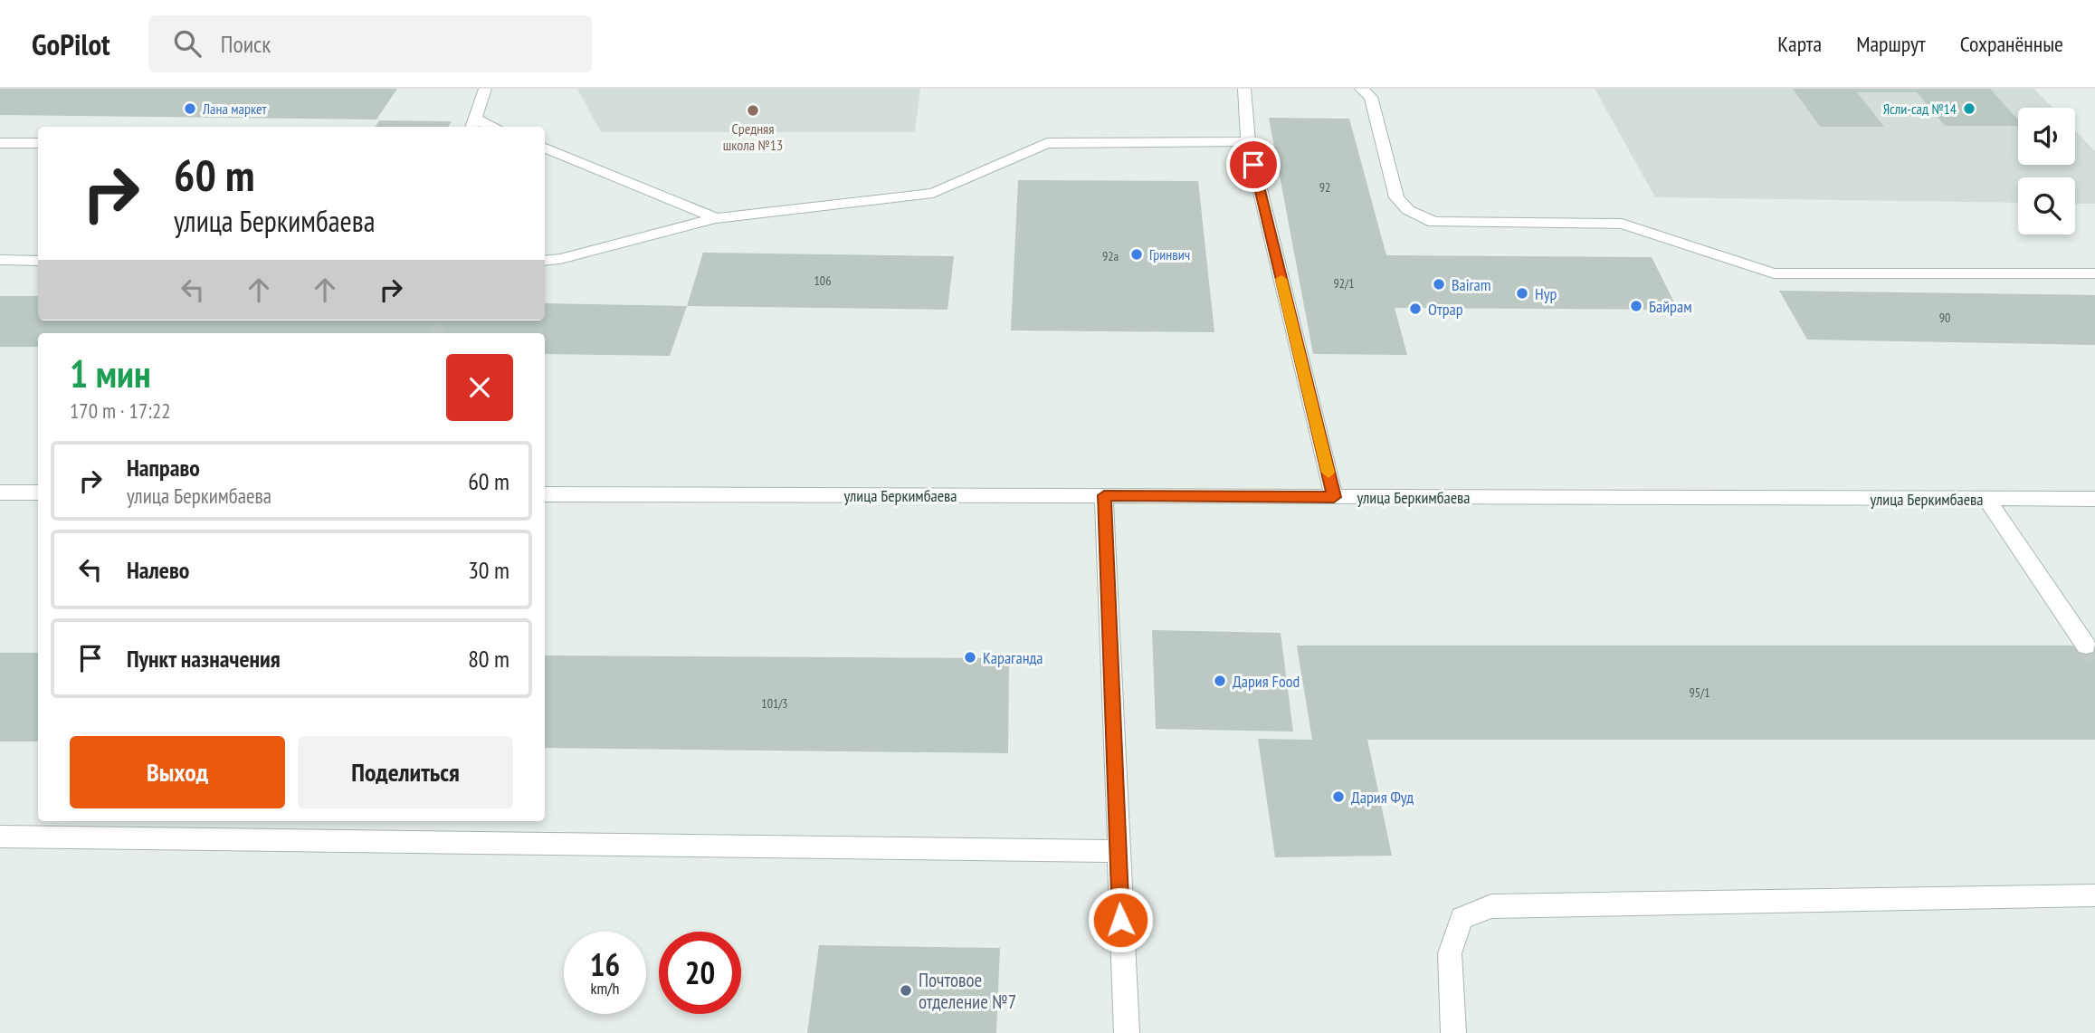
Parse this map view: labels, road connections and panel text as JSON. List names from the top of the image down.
{
  "streets": {
    "street": ["улица Беркимбаева"]
  },
  "places": [
    "Лана маркет",
    "Ясли-сад №14",
    "Средняя школа №13",
    "Гринвич",
    "Bairam",
    "Нур",
    "Байрам",
    "Отрар",
    "Караганда",
    "Дария Food",
    "Дария Фуд",
    "Почтовое отделение №7"
  ],
  "house_numbers": [
    "92",
    "92а",
    "106",
    "92/1",
    "90",
    "95/1",
    "101/3"
  ],
  "page": {
    "header": "GoPilot",
    "search": "Поиск",
    "nav": ["Карта", "Маршрут", "Сохранённые"],
    "turn": ["60 m", "улица Беркимбаева"],
    "heading": ["1 мин", "170 m · 17:22"],
    "list": [
      {
        "name": "Направо",
        "note": "улица Беркимбаева",
        "value": "60 m"
      },
      {
        "name": "Налево",
        "value": "30 m"
      },
      {
        "name": "Пункт назначения",
        "value": "80 m"
      }
    ],
    "buttons": ["Выход", "Поделиться"],
    "speed": "16 km/h",
    "limit": "20"
  }
}
